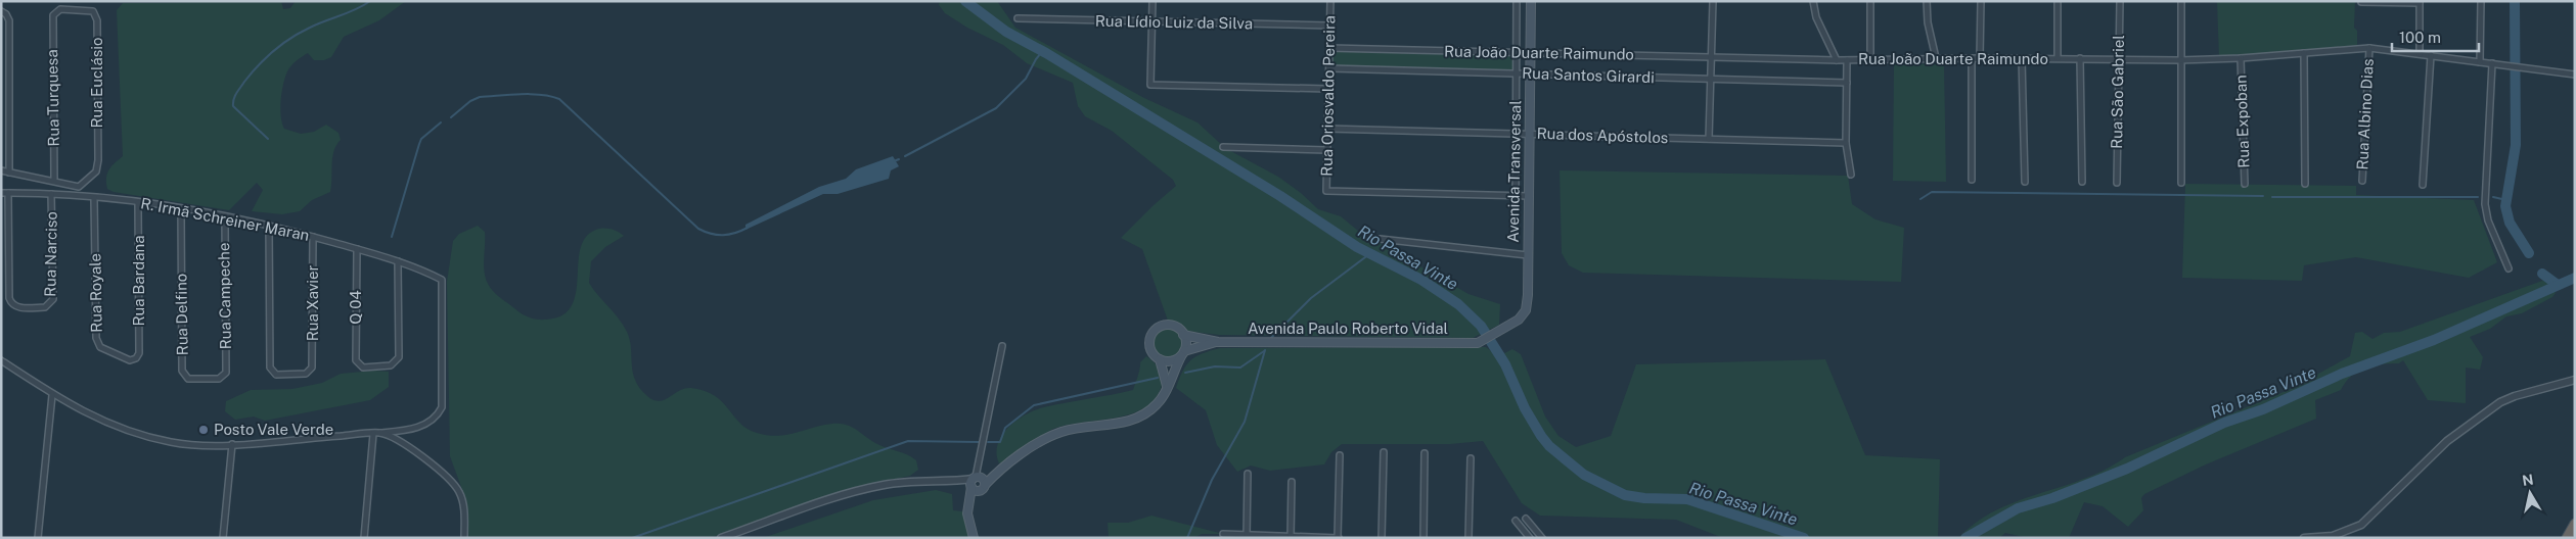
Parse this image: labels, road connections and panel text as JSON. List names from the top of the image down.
{
  "streets": {
    "main road": ["Avenida Transversal", "Avenida Paulo Roberto Vidal"],
    "street": [
      "Rua Lídio Luiz da Silva",
      "Rua João Duarte Raimundo",
      "Rua Santos Girardi",
      "Rua Euclásio",
      "Rua São Gabriel",
      "Rua Oriosvaldo Pereira",
      "Rua Turquesa",
      "Rua Albino Dias",
      "Rua Expoban",
      "Rua dos Apóstolos",
      "R. Irmã Schreiner Maran",
      "Rua Narciso",
      "Rua Bardana",
      "Rua Royale",
      "Rua Campeche",
      "Rua Xavier",
      "Q 04",
      "Rua Delfino"
    ]
  },
  "crossings": [
    ["Rua Lídio Luiz da Silva", "Rua Oriosvaldo Pereira"],
    ["Rua João Duarte Raimundo", "Rua São Gabriel"],
    ["Rua João Duarte Raimundo", "Rua Oriosvaldo Pereira"],
    ["Rua João Duarte Raimundo", "Rua Albino Dias"],
    ["Rua João Duarte Raimundo", "Rua Expoban"],
    ["Rua João Duarte Raimundo", "Avenida Transversal"],
    ["Rua Santos Girardi", "Rua Oriosvaldo Pereira"],
    ["Rua Santos Girardi", "Avenida Transversal"],
    ["Rua Euclásio", "Rua Turquesa"],
    ["Rua Oriosvaldo Pereira", "Rua dos Apóstolos"],
    ["Rua dos Apóstolos", "Avenida Transversal"],
    ["Avenida Transversal", "Avenida Paulo Roberto Vidal"],
    ["R. Irmã Schreiner Maran", "Rua Narciso"],
    ["R. Irmã Schreiner Maran", "Rua Bardana"],
    ["R. Irmã Schreiner Maran", "Rua Royale"],
    ["R. Irmã Schreiner Maran", "Rua Campeche"],
    ["R. Irmã Schreiner Maran", "Rua Xavier"],
    ["R. Irmã Schreiner Maran", "Q 04"],
    ["R. Irmã Schreiner Maran", "Rua Delfino"],
    ["Rua Bardana", "Rua Royale"],
    ["Rua Campeche", "Rua Delfino"]
  ],
  "water": ["Rio Passa Vinte"],
  "places": ["Posto Vale Verde"],
  "scale_bar": "100 m",
  "north": "top"
}
